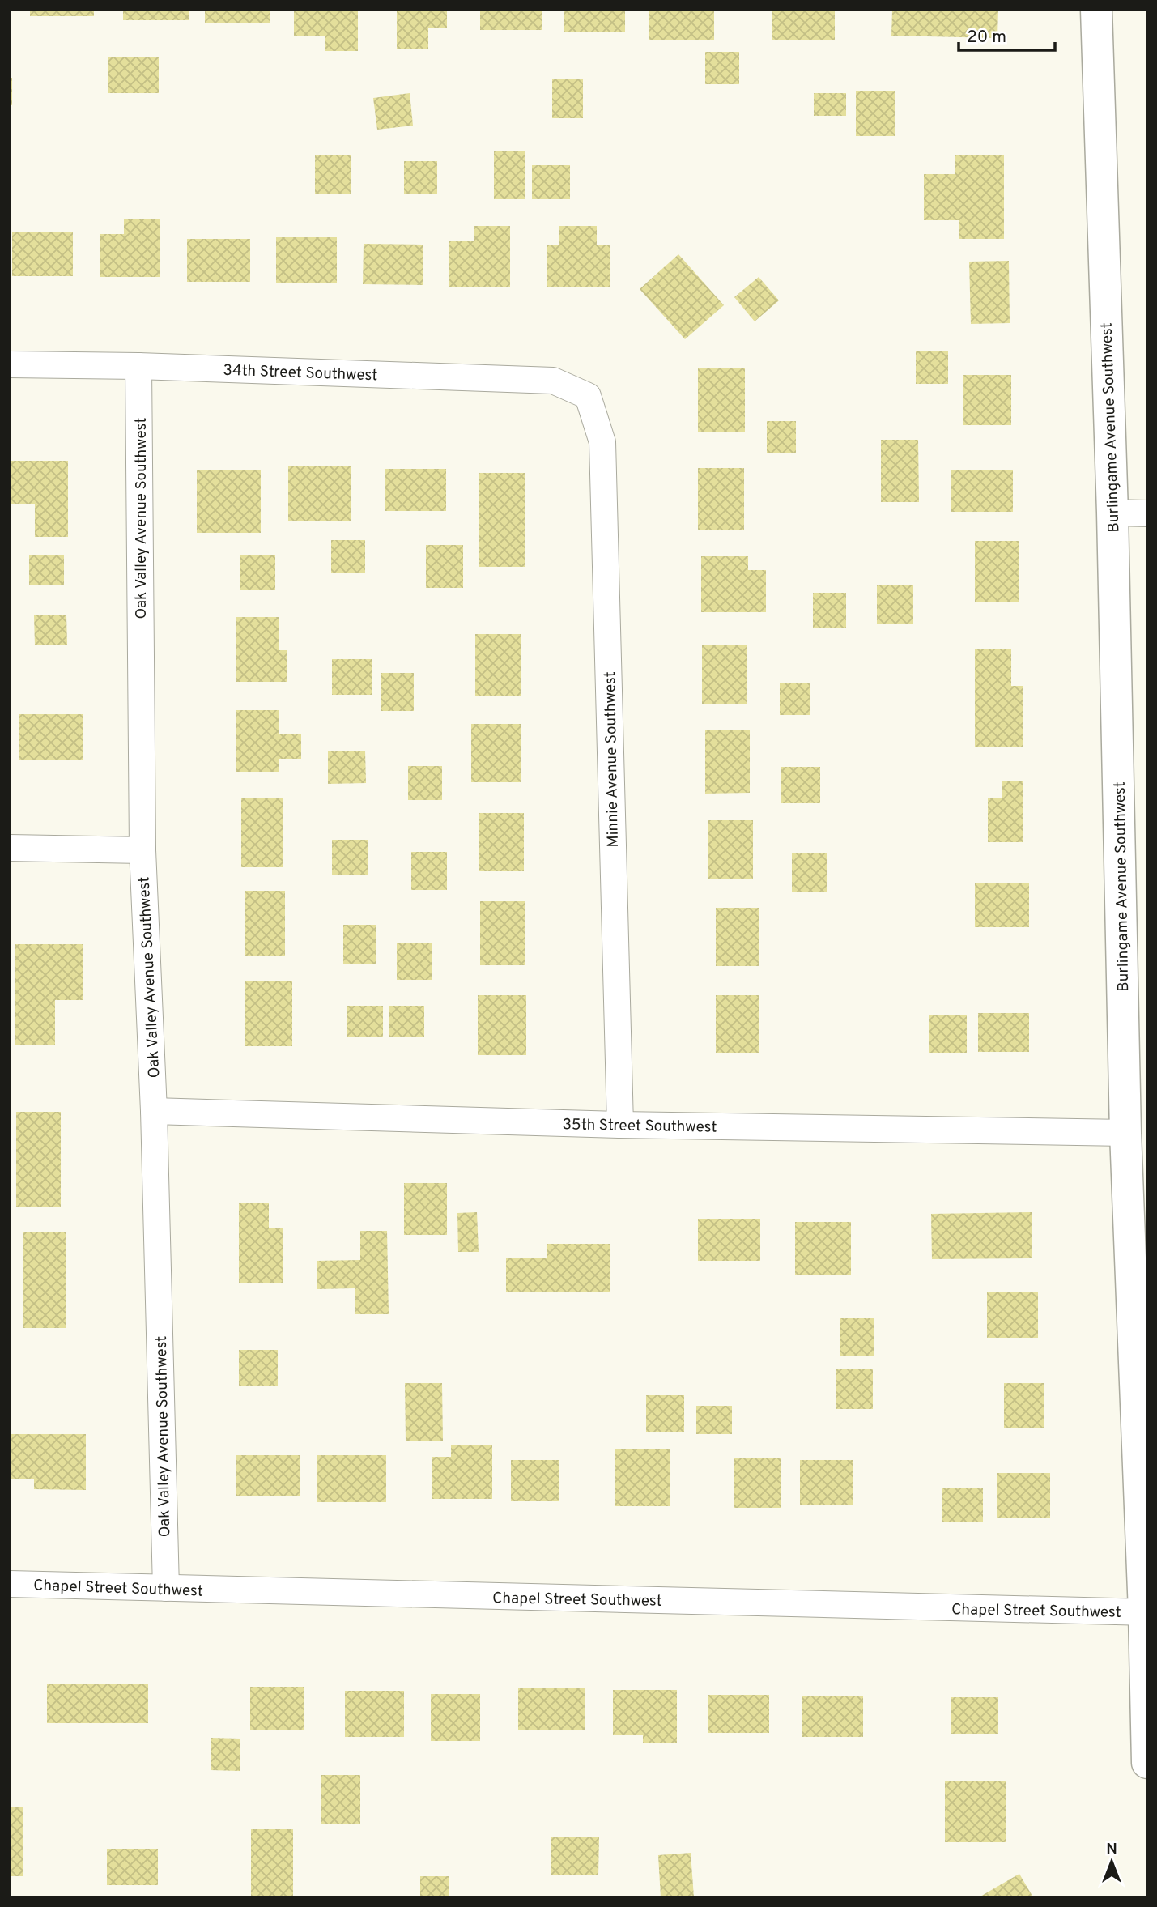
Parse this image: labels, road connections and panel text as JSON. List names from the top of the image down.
{
  "streets": {
    "street": [
      "34th Street Southwest",
      "Burlingame Avenue Southwest",
      "Oak Valley Avenue Southwest",
      "Minnie Avenue Southwest",
      "35th Street Southwest",
      "Chapel Street Southwest"
    ]
  },
  "crossings": [
    ["34th Street Southwest", "Oak Valley Avenue Southwest"],
    ["34th Street Southwest", "Minnie Avenue Southwest"],
    ["Burlingame Avenue Southwest", "35th Street Southwest"],
    ["Burlingame Avenue Southwest", "Chapel Street Southwest"],
    ["Oak Valley Avenue Southwest", "35th Street Southwest"],
    ["Oak Valley Avenue Southwest", "Chapel Street Southwest"],
    ["Minnie Avenue Southwest", "35th Street Southwest"]
  ],
  "scale_bar": "20 m",
  "north": "top"
}
